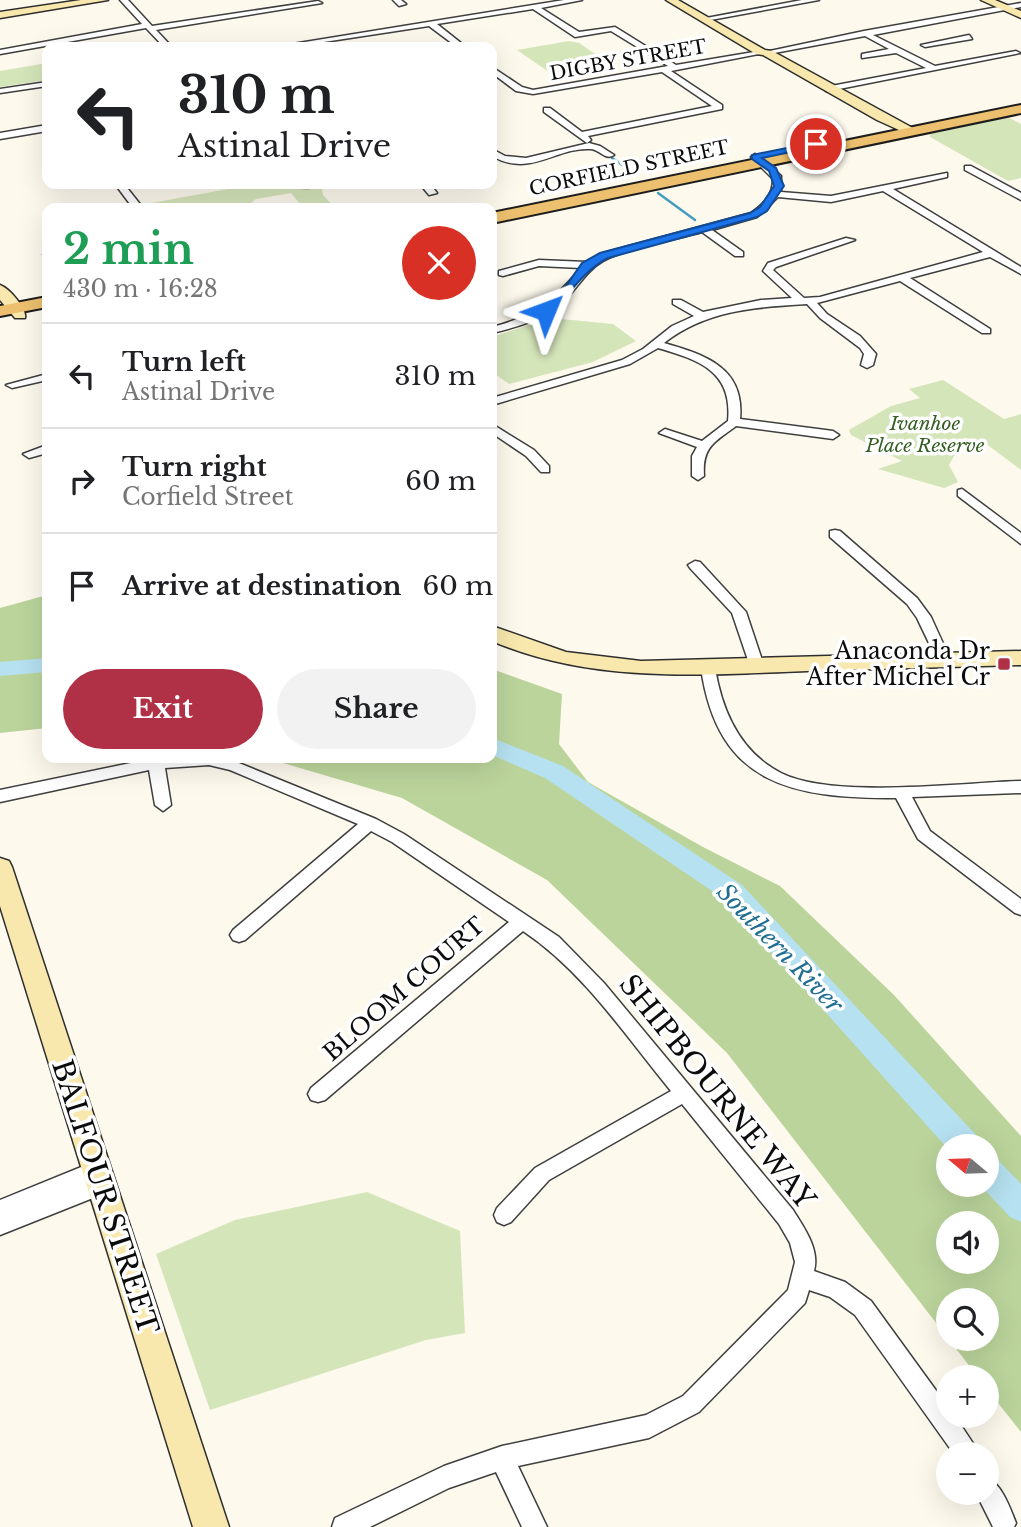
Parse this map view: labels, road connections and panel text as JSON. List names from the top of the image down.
{
  "streets": {
    "main road": ["CORFIELD STREET", "BALFOUR STREET"],
    "street": ["DIGBY STREET", "BLOOM COURT", "SHIPBOURNE WAY"]
  },
  "crossings": [
    ["BLOOM COURT", "SHIPBOURNE WAY"]
  ],
  "water": ["Southern River"],
  "parks": ["Ivanhoe Place Reserve"],
  "places": {
    "transit": ["Anaconda Dr After Michel Cr"]
  },
  "north": "left",
  "page": {
    "turn": ["310 m", "Astinal Drive"],
    "heading": ["2 min", "430 m · 16:28"],
    "list": [
      {
        "name": "Turn left",
        "note": "Astinal Drive",
        "value": "310 m"
      },
      {
        "name": "Turn right",
        "note": "Corfield Street",
        "value": "60 m"
      },
      {
        "name": "Arrive at destination",
        "value": "60 m"
      }
    ],
    "buttons": ["Exit", "Share"],
    "map_buttons": ["+", "−"]
  }
}
